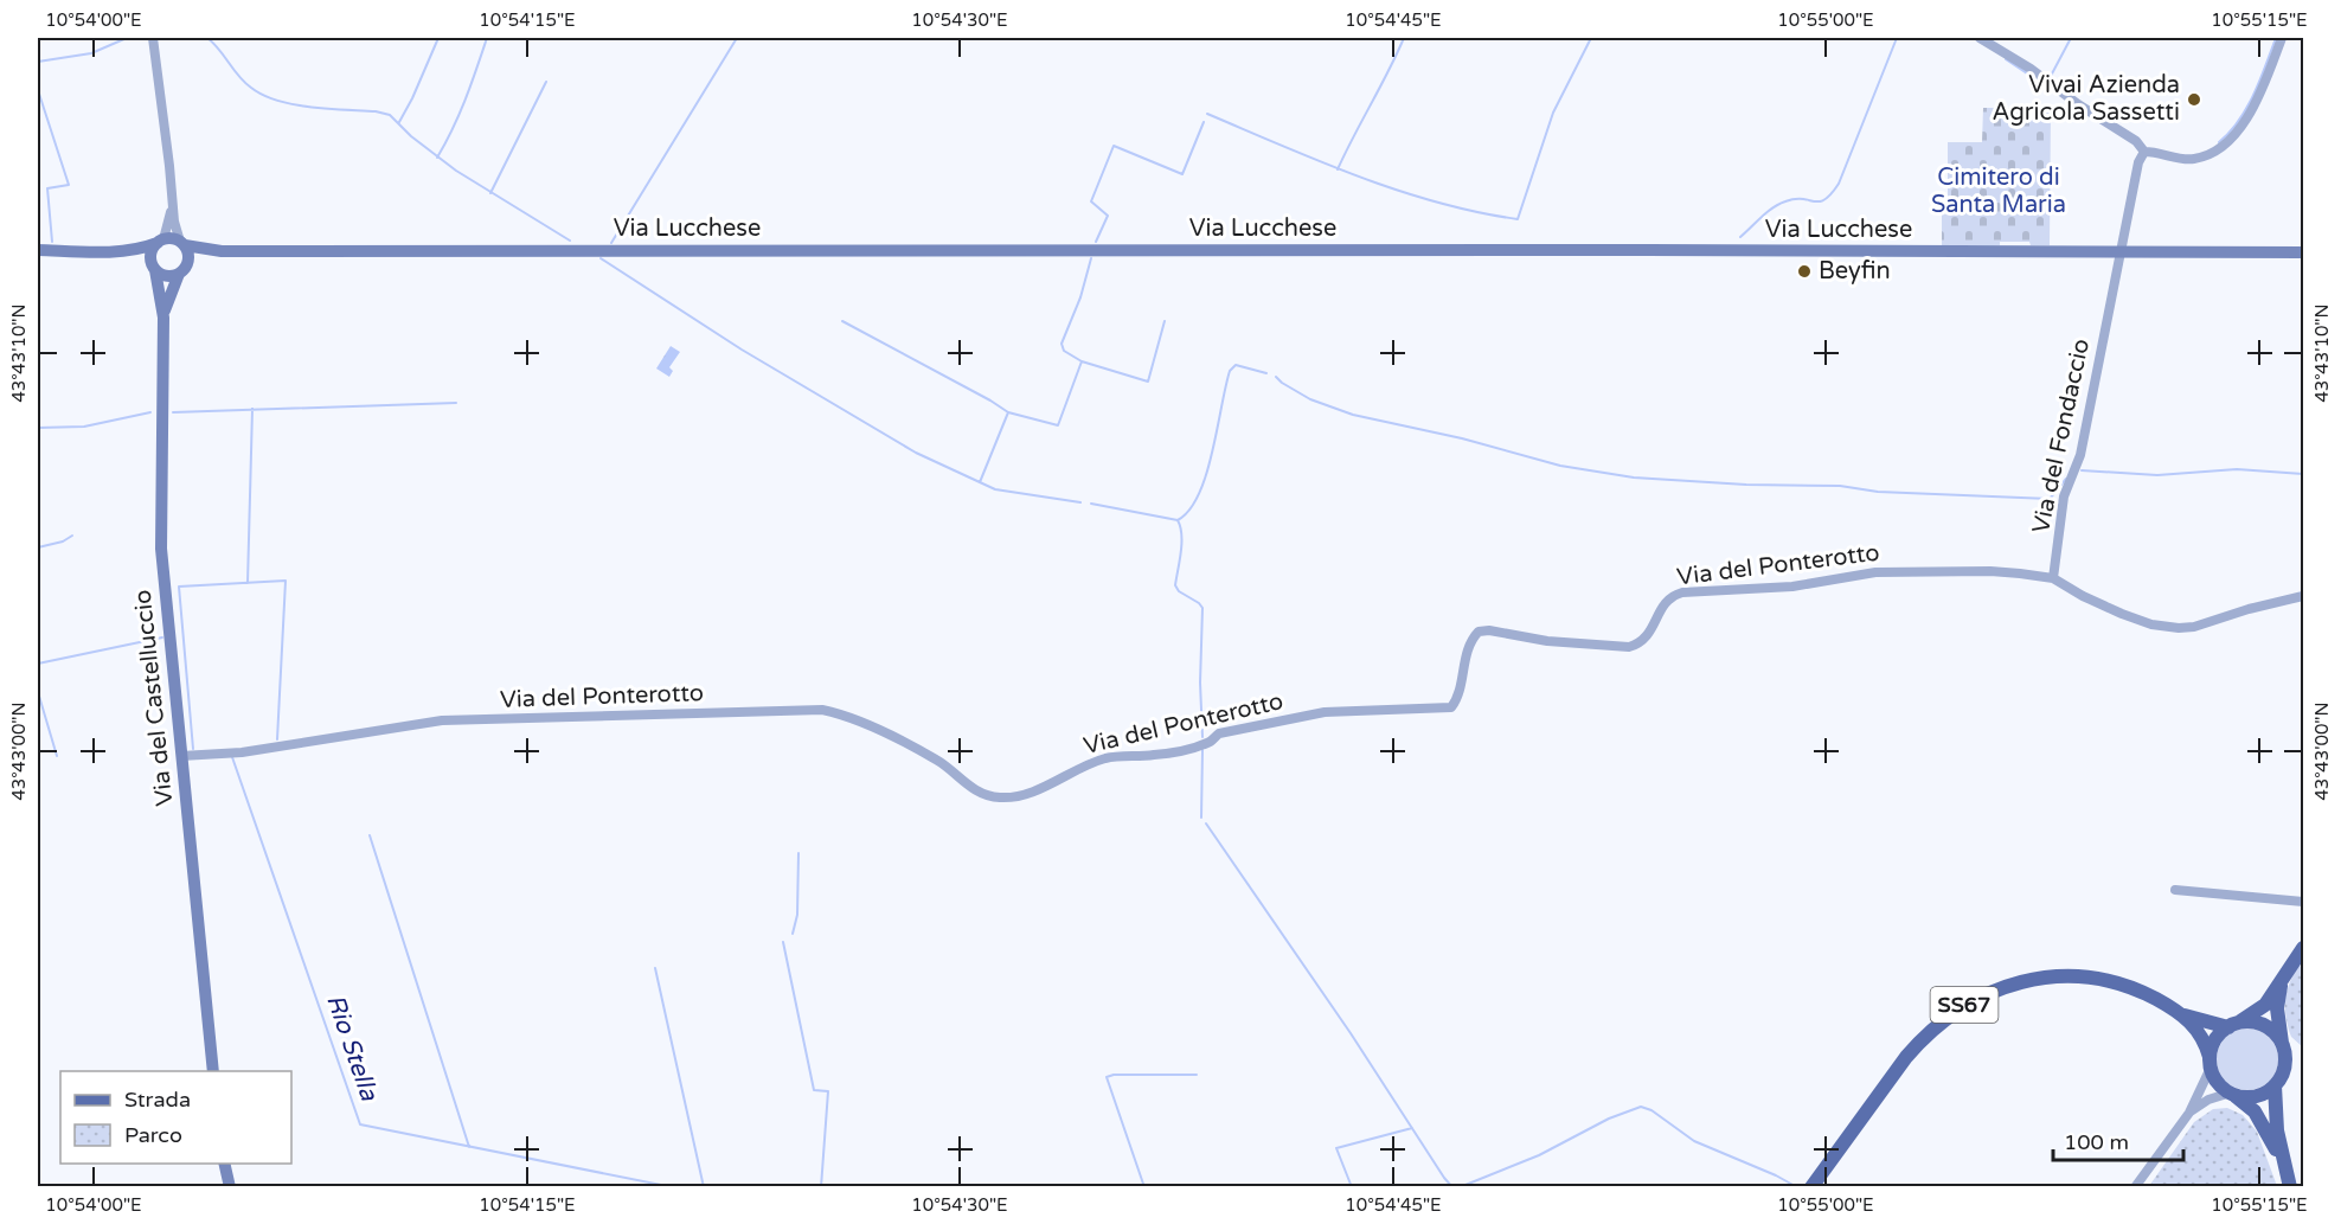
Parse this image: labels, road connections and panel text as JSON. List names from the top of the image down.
{
  "streets": {
    "main road": ["Via Lucchese", "Via del Castelluccio", "SS67"],
    "street": ["Via del Fondaccio", "Via del Ponterotto"]
  },
  "crossings": [
    ["Via Lucchese", "Via del Fondaccio"],
    ["Via Lucchese", "Via del Castelluccio"],
    ["Via del Fondaccio", "Via del Ponterotto"],
    ["Via del Ponterotto", "Via del Castelluccio"]
  ],
  "water": ["Rio Stella"],
  "parks": ["Cimitero di Santa Maria"],
  "places": ["Vivai Azienda Agricola Sassetti", "Beyfin"],
  "legend": ["Strada", "Parco"],
  "scale_bar": "100 m",
  "coordinates": [
    "10°54'00\"E",
    "10°54'15\"E",
    "10°54'30\"E",
    "10°54'45\"E",
    "10°55'00\"E",
    "10°55'15\"E",
    "43°43'10\"N",
    "43°43'00\"N"
  ]
}
